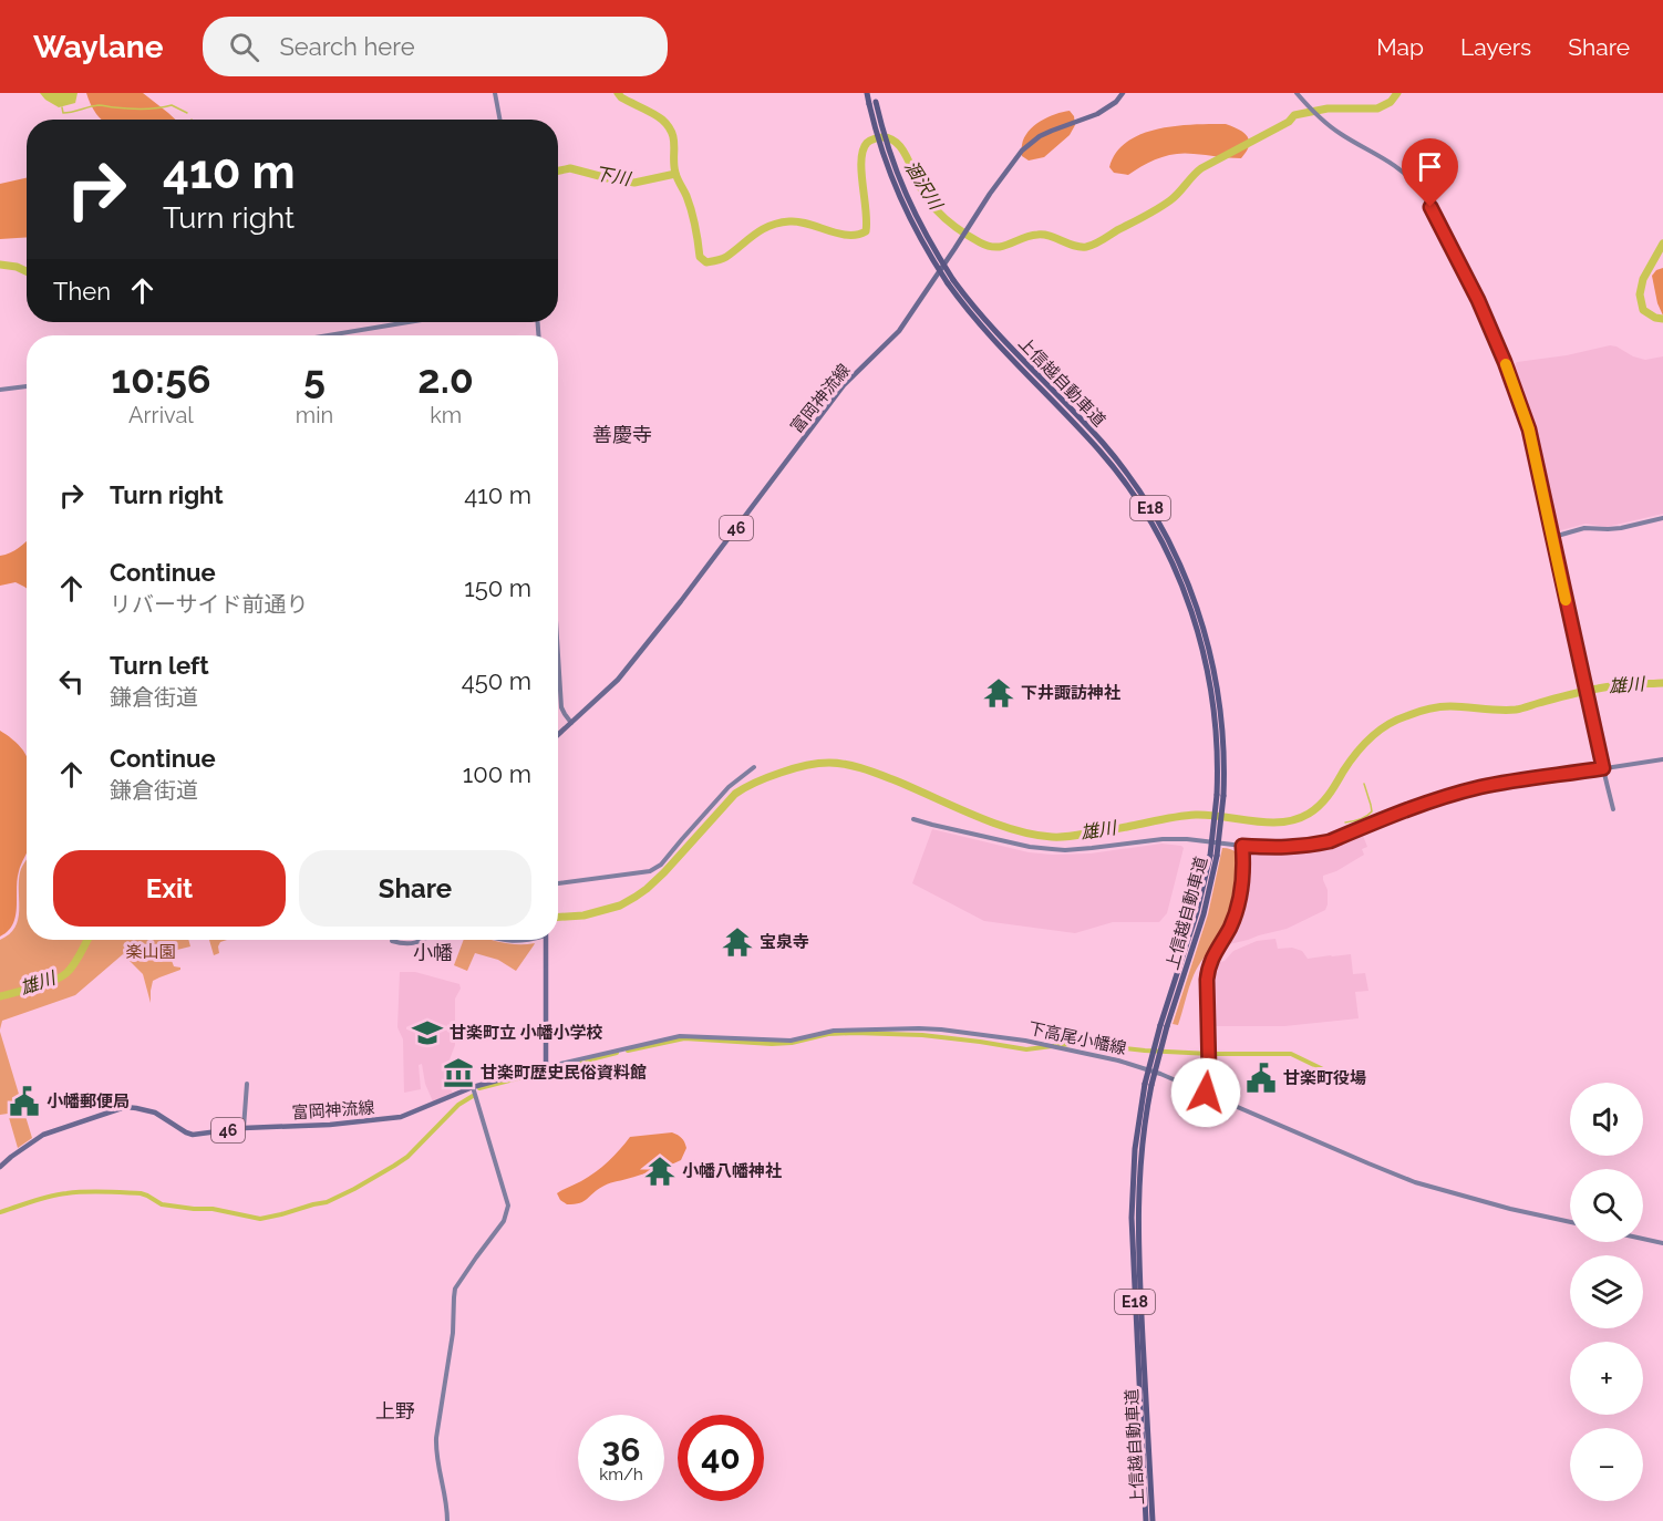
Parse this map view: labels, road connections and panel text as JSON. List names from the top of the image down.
{
  "streets": {
    "highway": ["上信越自動車道", "E18"],
    "main road": ["富岡神流線", "46"],
    "street": ["下高尾小幡線"]
  },
  "crossings": [
    ["富岡神流線", "下高尾小幡線"]
  ],
  "districts": ["善慶寺", "小幡", "上野"],
  "water": ["下川", "涸沢川", "雄川"],
  "parks": ["楽山園"],
  "places": {
    "temple": ["下井諏訪神社", "宝泉寺", "小幡八幡神社"],
    "school or university": ["甘楽町立 小幡小学校"],
    "museum": ["甘楽町歴史民俗資料館"],
    "public building": ["甘楽町役場", "小幡郵便局"]
  },
  "page": {
    "header": "Waylane",
    "search": "Search here",
    "nav": ["Map", "Layers", "Share"],
    "turn": ["410 m", "Turn right"],
    "then": "Then",
    "eta": [
      "10:56",
      "Arrival",
      "5",
      "min",
      "2.0",
      "km"
    ],
    "list": [
      {
        "name": "Turn right",
        "value": "410 m"
      },
      {
        "name": "Continue",
        "note": "リバーサイド前通り",
        "value": "150 m"
      },
      {
        "name": "Turn left",
        "note": "鎌倉街道",
        "value": "450 m"
      },
      {
        "name": "Continue",
        "note": "鎌倉街道",
        "value": "100 m"
      }
    ],
    "buttons": ["Exit", "Share"],
    "map_buttons": ["+", "−"],
    "speed": "36 km/h",
    "limit": "40"
  }
}
